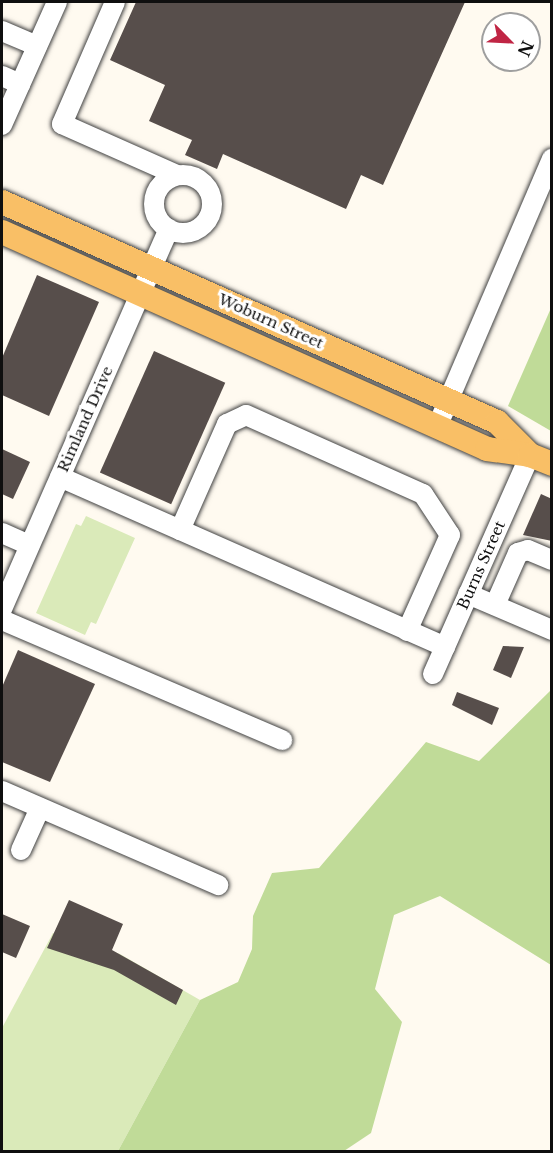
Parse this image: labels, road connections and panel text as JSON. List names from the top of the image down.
{
  "streets": {
    "main road": ["Woburn Street"],
    "street": ["Rimland Drive", "Burns Street"]
  },
  "crossings": [
    ["Woburn Street", "Rimland Drive"],
    ["Woburn Street", "Burns Street"]
  ],
  "north": "bottom right"
}
